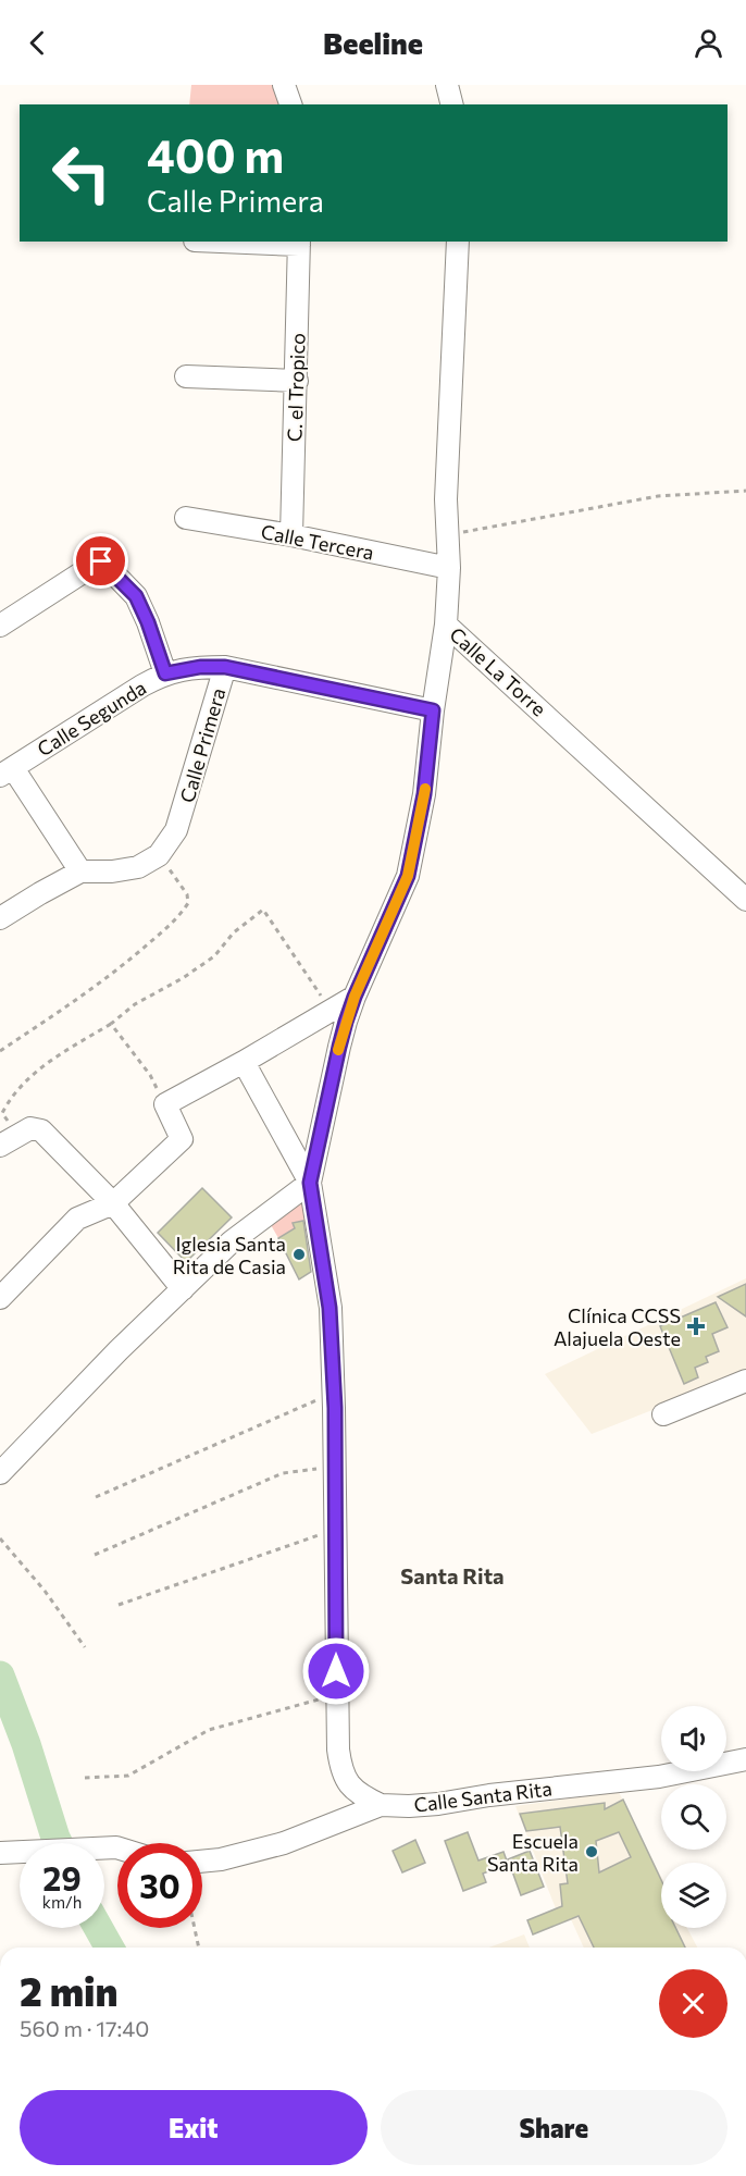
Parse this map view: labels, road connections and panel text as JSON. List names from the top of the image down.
{
  "streets": {
    "street": [
      "C. el Tropico",
      "Calle Tercera",
      "Calle La Torre",
      "Calle Segunda",
      "Calle Primera",
      "Calle Santa Rita"
    ]
  },
  "crossings": [
    ["C. el Tropico", "Calle Tercera"],
    ["Calle Tercera", "Calle La Torre"],
    ["Calle Segunda", "Calle Primera"]
  ],
  "districts": ["Santa Rita"],
  "places": {
    "other": ["Iglesia Santa Rita de Casia", "Escuela Santa Rita"],
    "health": ["Clínica CCSS Alajuela Oeste"]
  },
  "page": {
    "header": "Beeline",
    "turn": ["400 m", "Calle Primera"],
    "speed": "29 km/h",
    "limit": "30",
    "heading": ["2 min", "560 m · 17:40"],
    "buttons": ["Exit", "Share"]
  }
}
